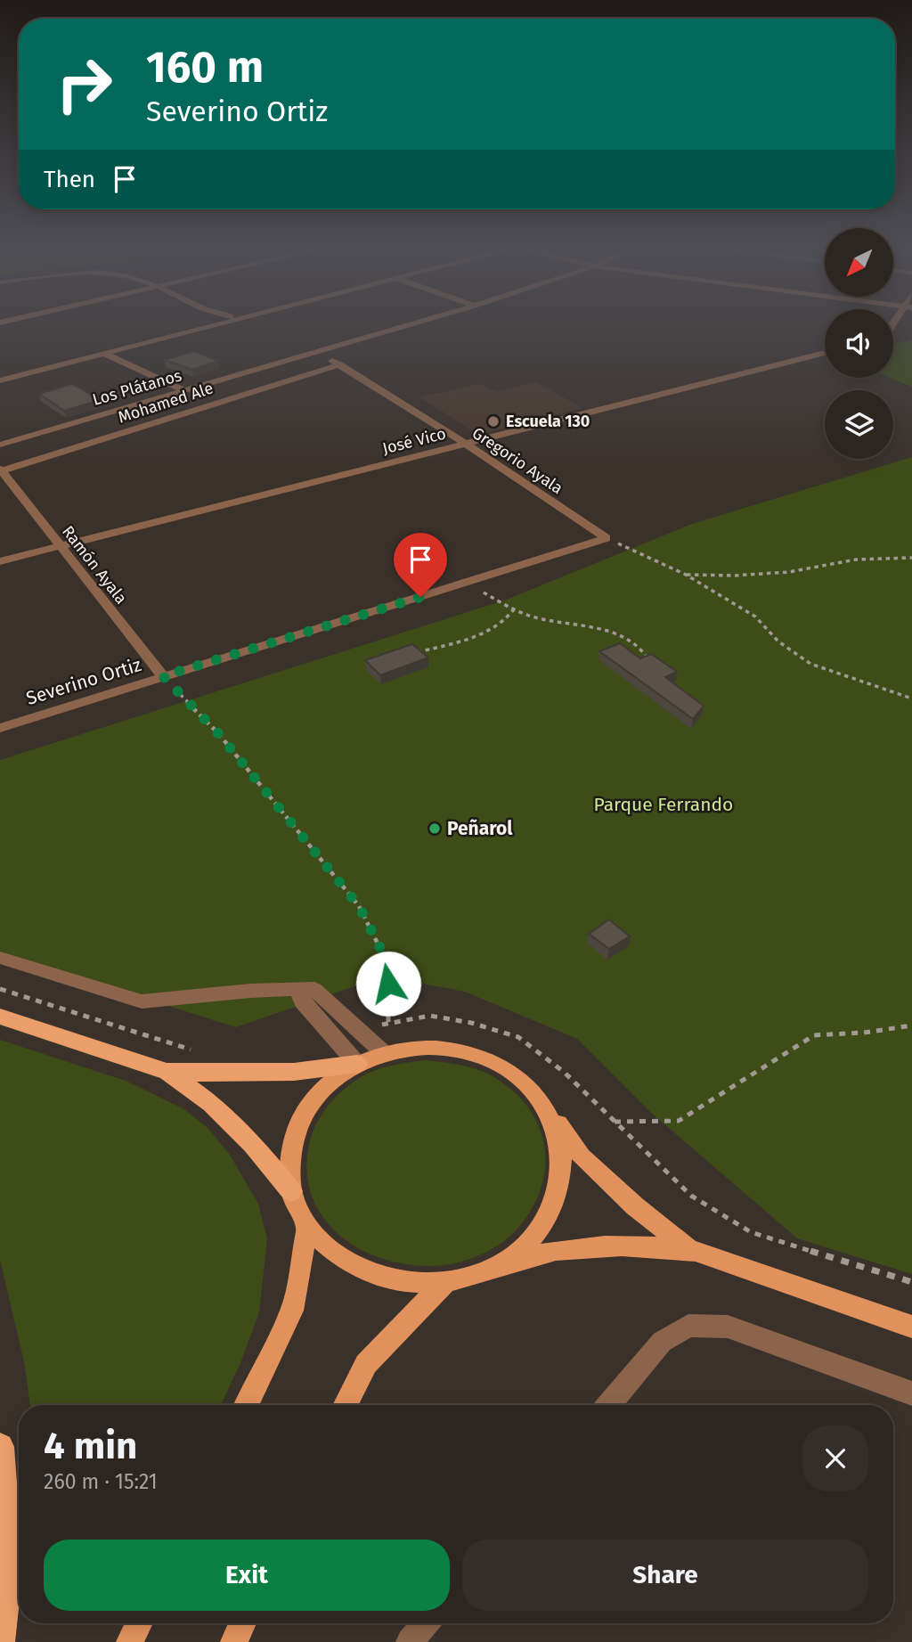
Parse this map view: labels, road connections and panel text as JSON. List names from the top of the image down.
{
  "streets": {
    "street": [
      "Los Plátanos",
      "Mohamed Ale",
      "José Vico",
      "Gregorio Ayala",
      "Ramón Ayala",
      "Severino Ortiz"
    ]
  },
  "crossings": [
    ["Los Plátanos", "Gregorio Ayala"],
    ["Mohamed Ale", "Gregorio Ayala"],
    ["Mohamed Ale", "Ramón Ayala"],
    ["José Vico", "Gregorio Ayala"],
    ["José Vico", "Ramón Ayala"],
    ["Gregorio Ayala", "Severino Ortiz"],
    ["Ramón Ayala", "Severino Ortiz"]
  ],
  "parks": ["Parque Ferrando"],
  "places": ["Escuela 130", "Peñarol"],
  "north": "bottom left",
  "page": {
    "turn": ["160 m", "Severino Ortiz"],
    "then": "Then",
    "heading": ["4 min", "260 m · 15:21"],
    "buttons": ["Exit", "Share"]
  }
}
